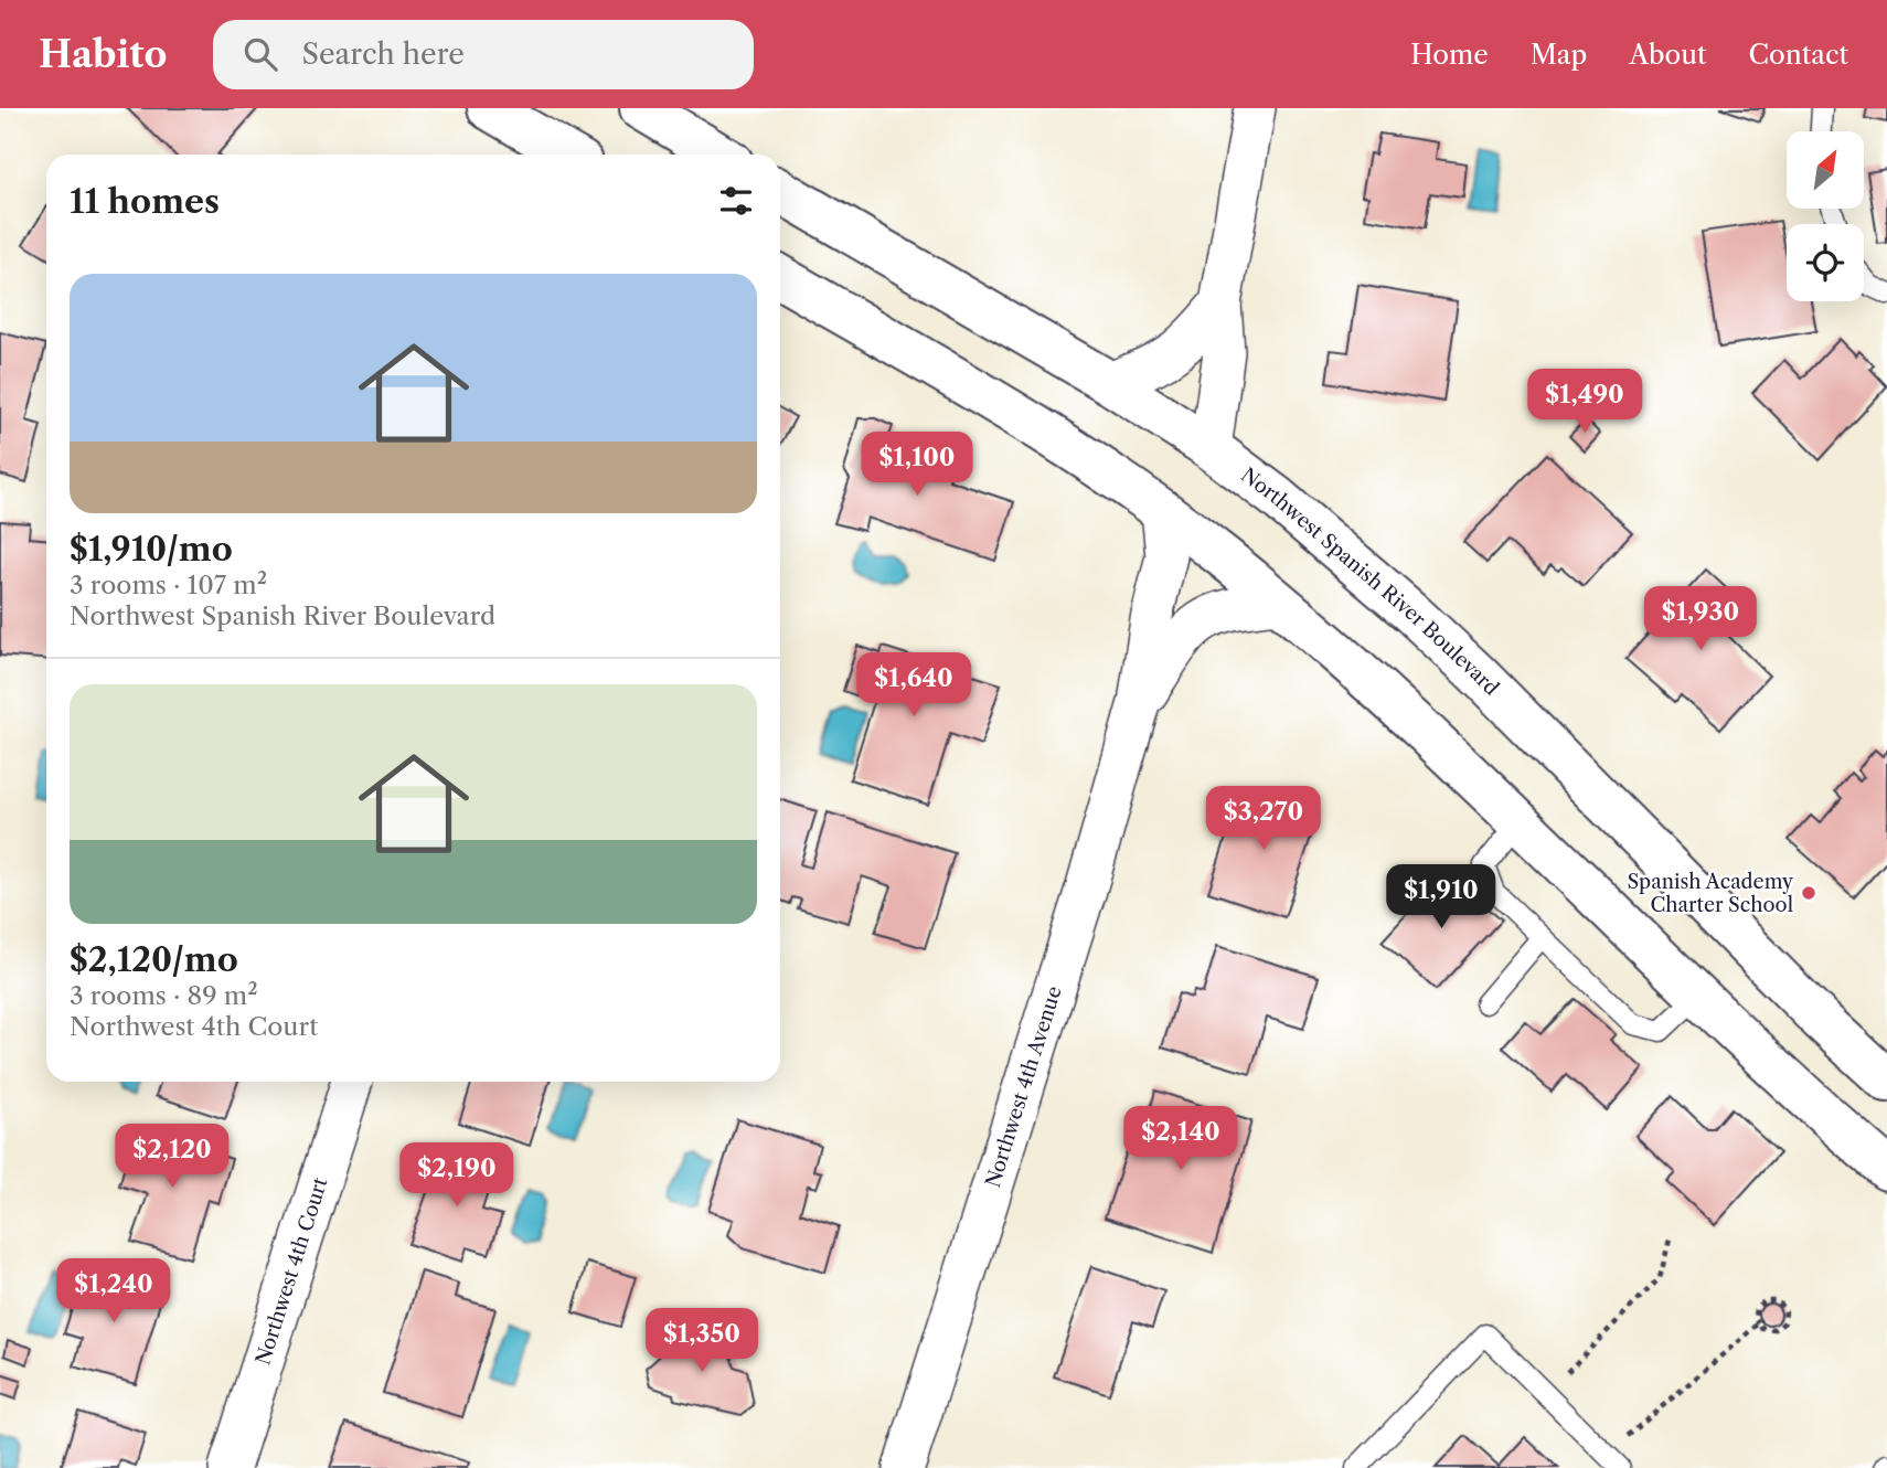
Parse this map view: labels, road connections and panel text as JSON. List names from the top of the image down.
{
  "streets": {
    "main road": ["Northwest Spanish River Boulevard"],
    "street": ["Northwest 4th Avenue", "Northwest 4th Court"]
  },
  "places": ["Spanish Academy Charter School"],
  "north": "top right",
  "page": {
    "header": "Habito",
    "search": "Search here",
    "nav": [
      "Home",
      "Map",
      "About",
      "Contact"
    ],
    "heading": "11 homes",
    "list": [
      {
        "name": "$1,910/mo",
        "note": "3 rooms · 107 m² · Northwest Spanish River Boulevard"
      },
      {
        "name": "$2,120/mo",
        "note": "3 rooms · 89 m² · Northwest 4th Court"
      }
    ],
    "price": [
      "$1,490",
      "$1,100",
      "$1,930",
      "$1,640",
      "$3,270",
      "$1,910",
      "$2,140",
      "$2,120",
      "$2,190",
      "$1,240",
      "$1,350"
    ]
  }
}
